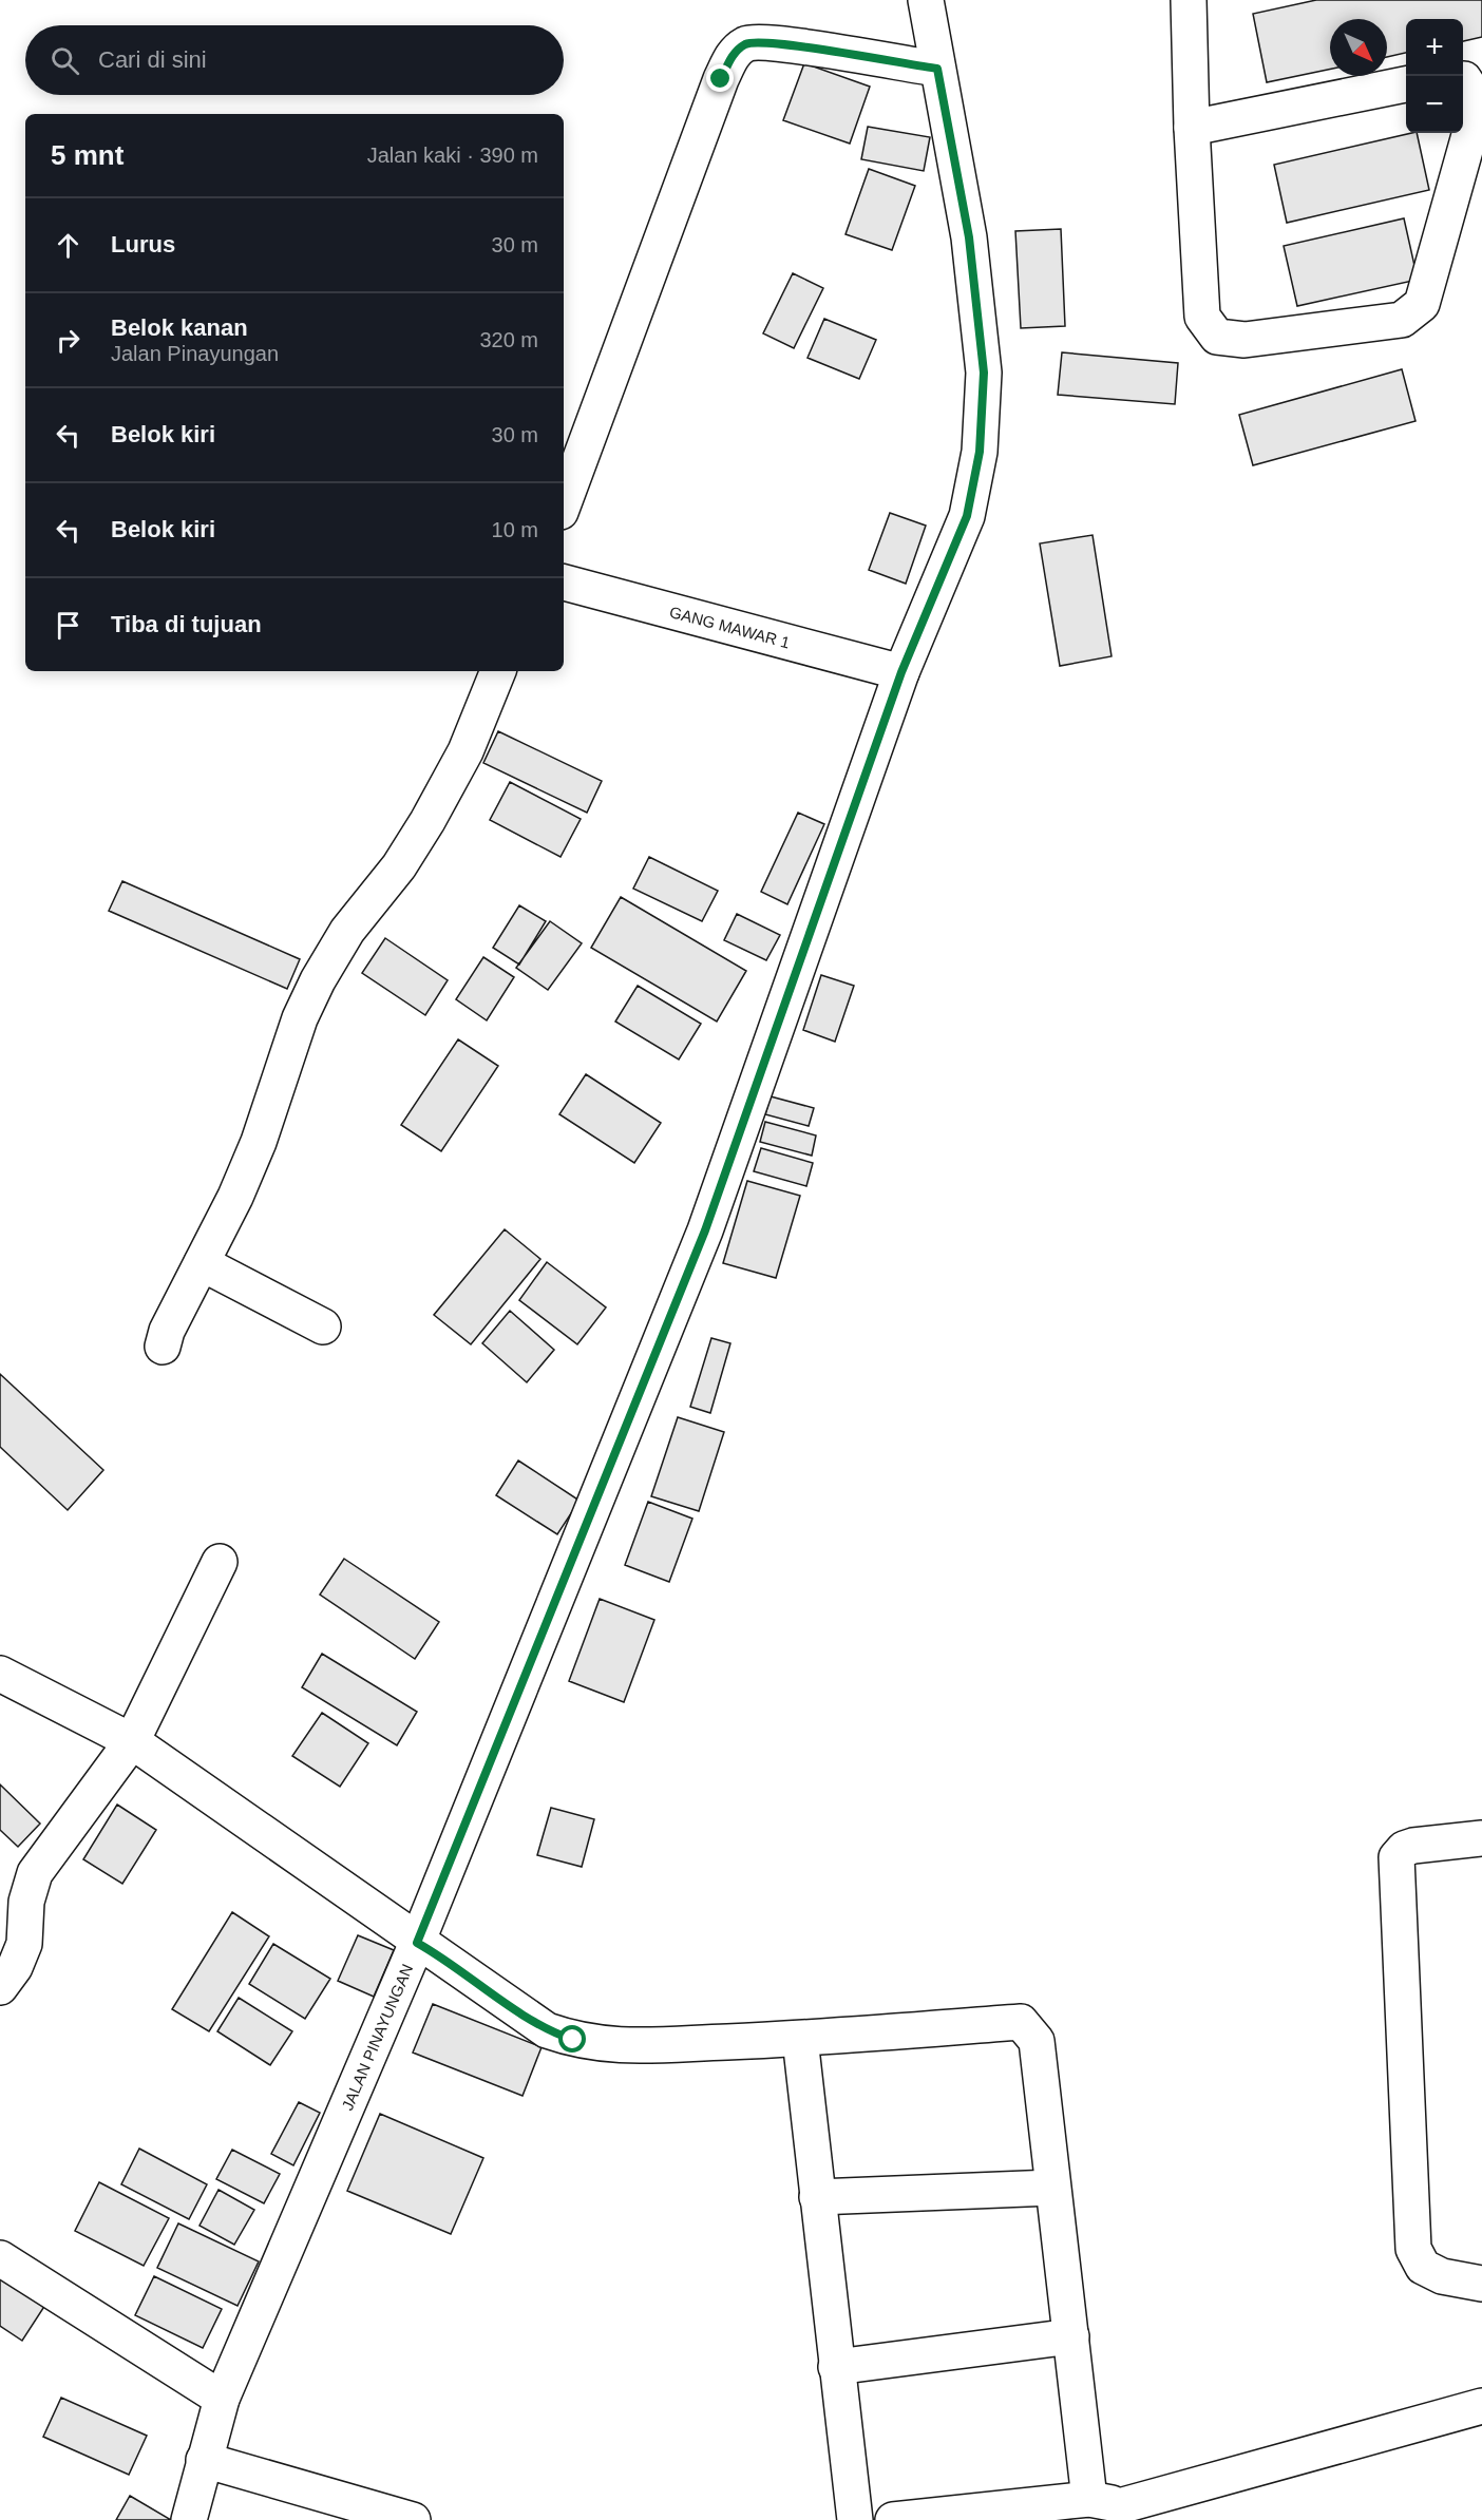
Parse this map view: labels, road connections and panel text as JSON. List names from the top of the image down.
{
  "streets": {
    "street": ["GANG MAWAR 1", "JALAN PINAYUNGAN"]
  },
  "crossings": [
    ["GANG MAWAR 1", "JALAN PINAYUNGAN"]
  ],
  "north": "bottom right",
  "page": {
    "map_buttons": ["+", "−"],
    "search": "Cari di sini",
    "heading": ["5 mnt", "Jalan kaki · 390 m"],
    "list": [
      ["Lurus", "30 m"],
      ["Belok kanan", "Jalan Pinayungan", "320 m"],
      ["Belok kiri", "30 m"],
      ["Belok kiri", "10 m"],
      "Tiba di tujuan"
    ]
  }
}
